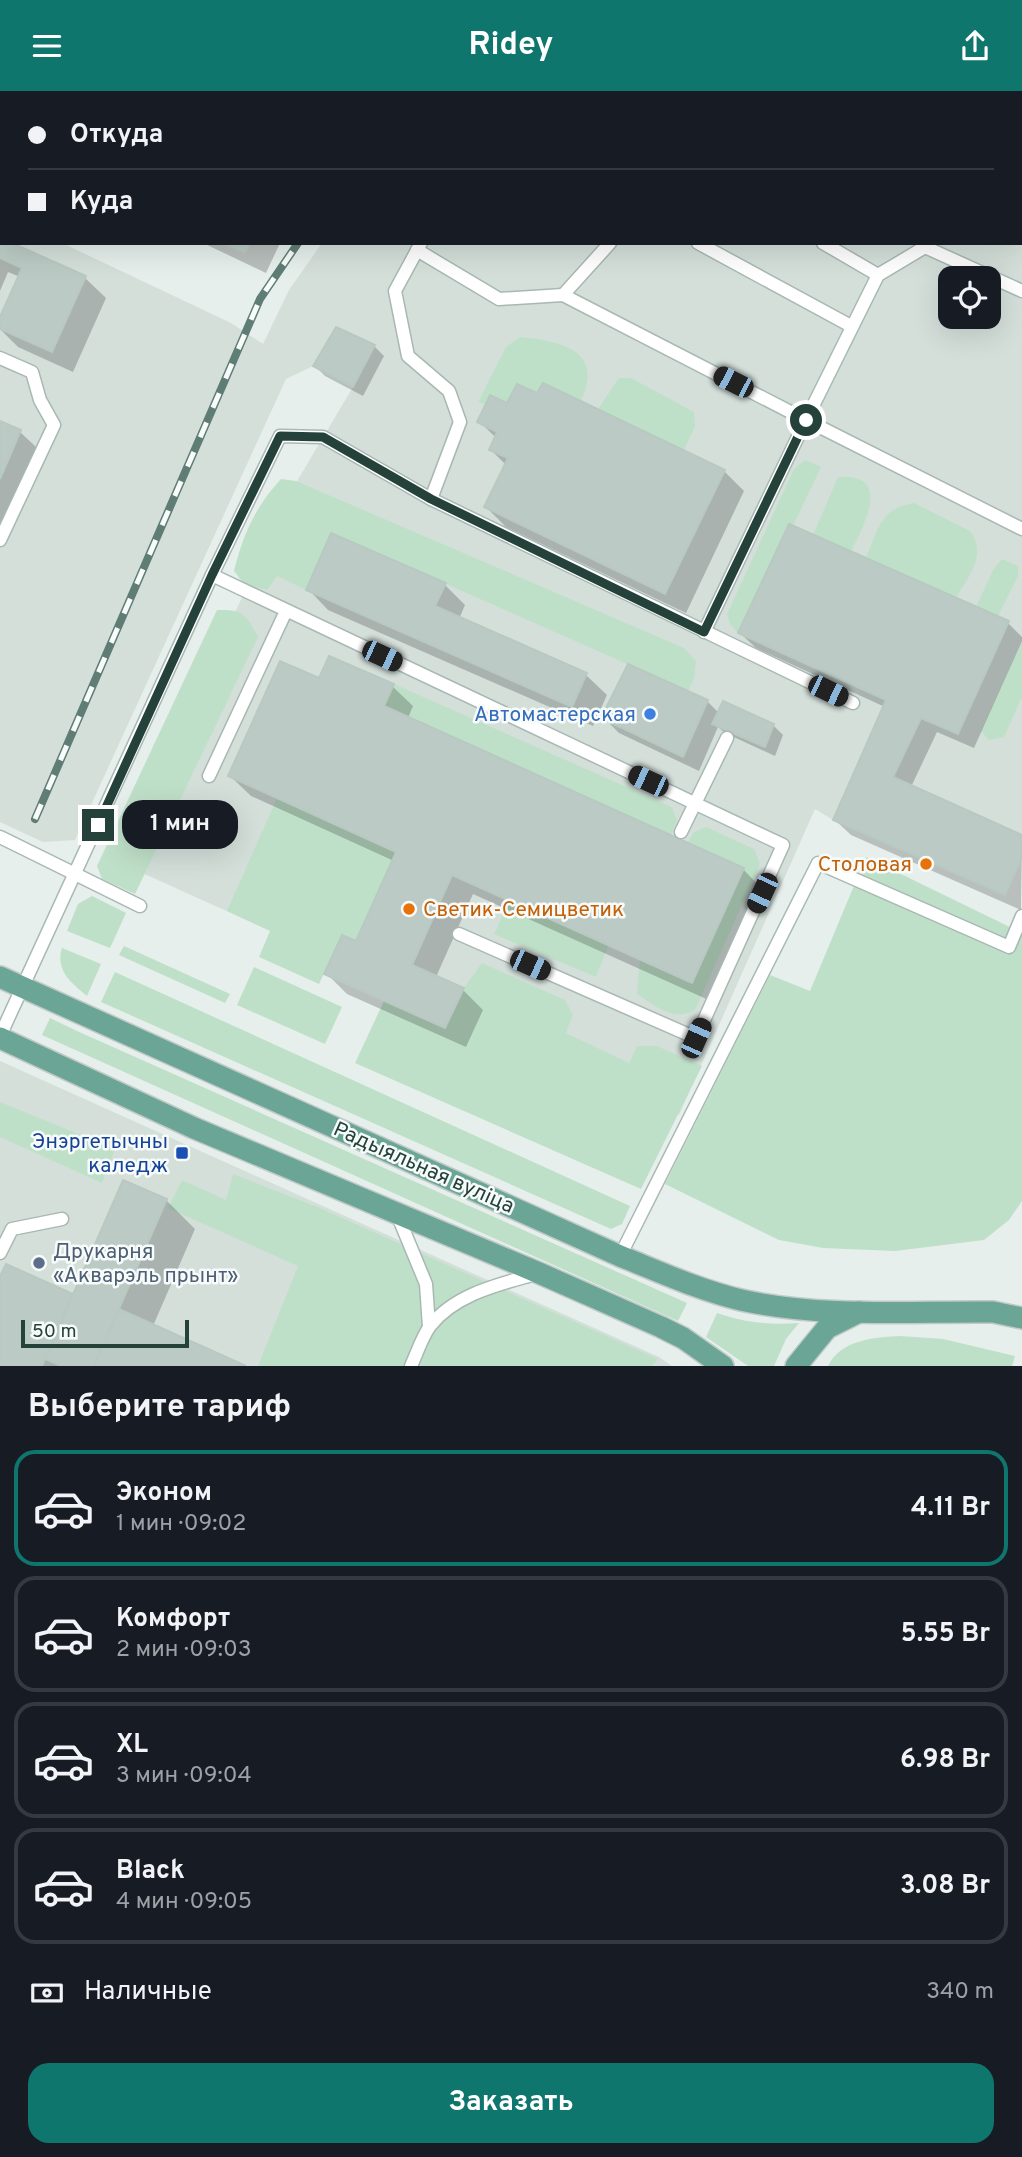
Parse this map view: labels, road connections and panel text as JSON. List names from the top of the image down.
{
  "streets": {
    "main road": ["Радыяльная вуліца"]
  },
  "places": {
    "other": [
      "Автомастерская",
      "Столовая",
      "Светик-Семицветик",
      "Друкарня «Акварэль прынт»"
    ],
    "transit": ["Энэргетычны каледж"]
  },
  "scale_bar": "50 m",
  "page": {
    "header": "Ridey",
    "banner": ["Откуда", "Куда"],
    "bubble": "1 мин",
    "scale": "50 m",
    "heading": "Выберите тариф",
    "list": [
      {
        "name": "Эконом",
        "note": "1 мин · 09:02",
        "value": "4.11 Br"
      },
      {
        "name": "Комфорт",
        "note": "2 мин · 09:03",
        "value": "5.55 Br"
      },
      {
        "name": "XL",
        "note": "3 мин · 09:04",
        "value": "6.98 Br"
      },
      {
        "name": "Black",
        "note": "4 мин · 09:05",
        "value": "3.08 Br"
      }
    ],
    "pay": ["Наличные", "340 m"],
    "buttons": "Заказать"
  }
}
